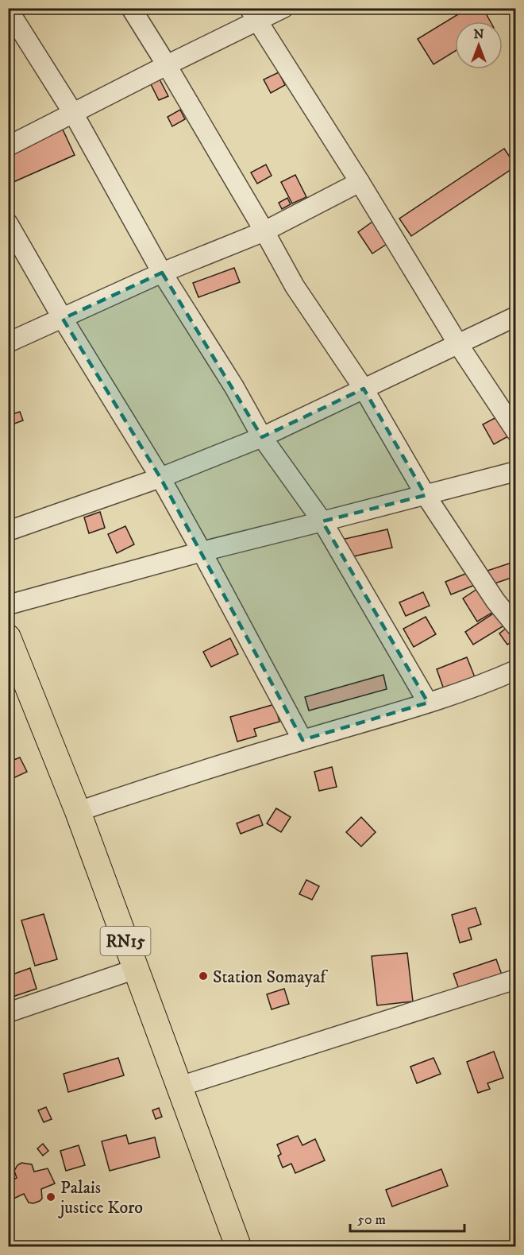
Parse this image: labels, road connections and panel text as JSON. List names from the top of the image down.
{
  "streets": {
    "main road": ["RN15"]
  },
  "places": ["Station Somayaf", "Palais justice Koro"],
  "scale_bar": "50 m",
  "north": "top"
}
